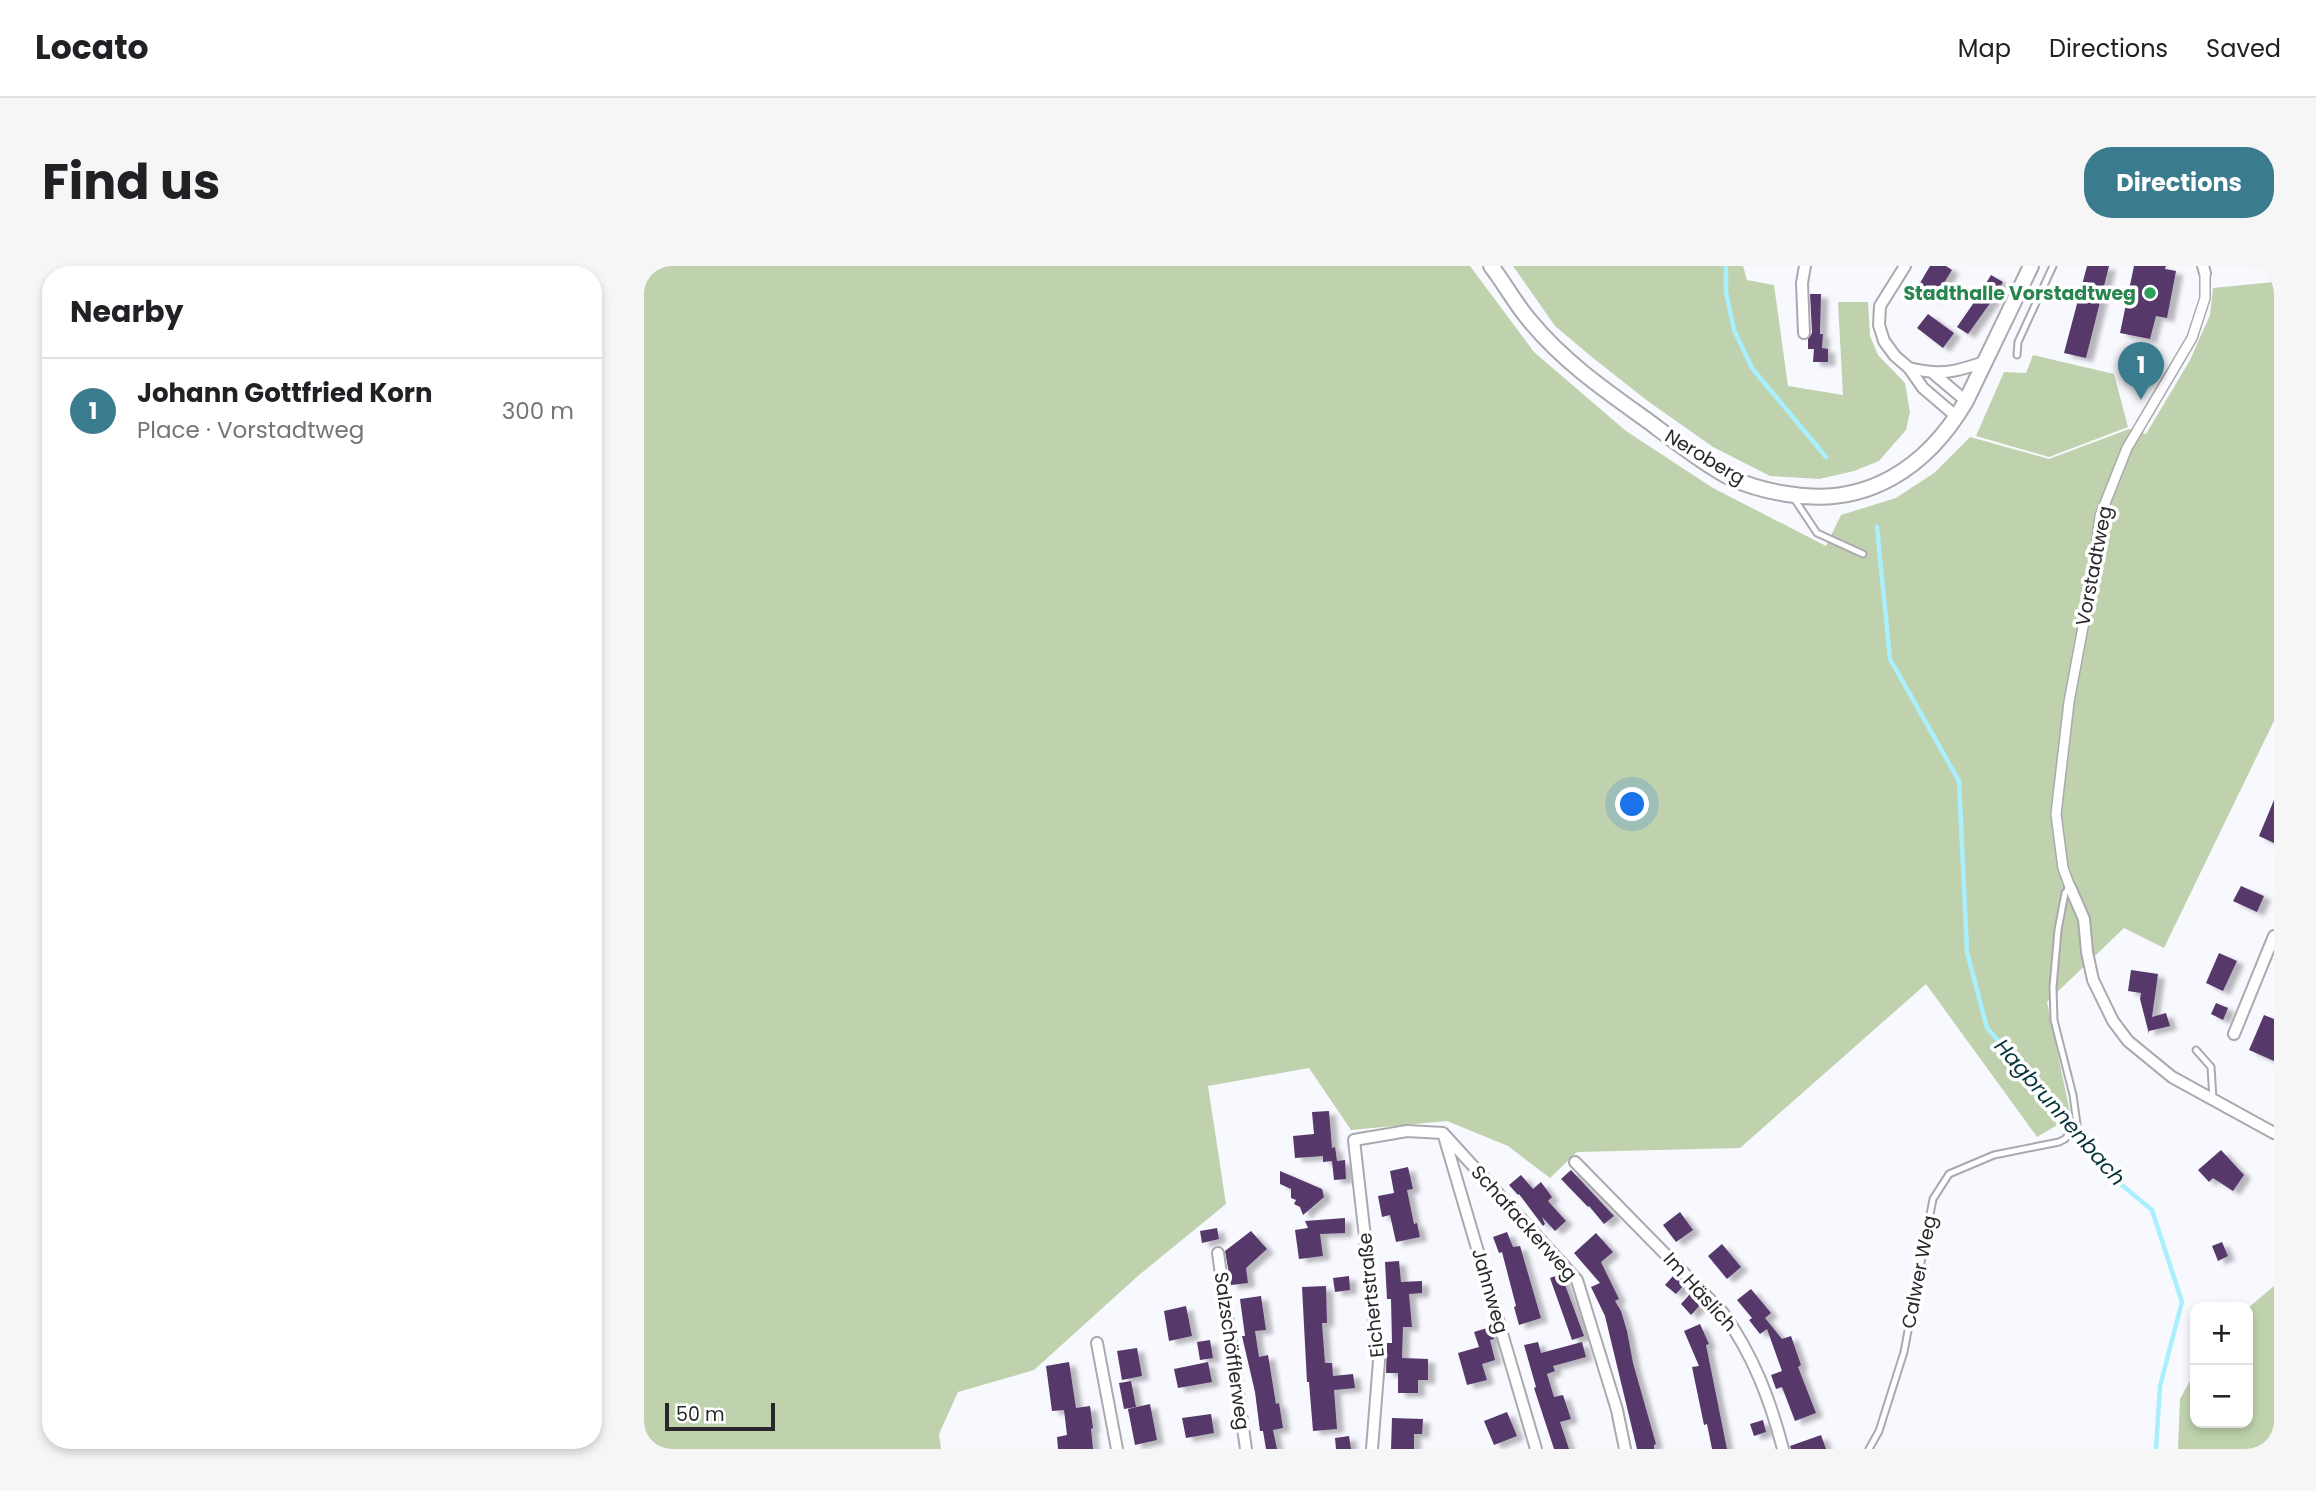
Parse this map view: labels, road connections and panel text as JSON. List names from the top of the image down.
{
  "streets": {
    "street": [
      "Neroberg",
      "Vorstadtweg",
      "Schafackerweg",
      "Jahnweg",
      "Im Häslich",
      "Eichertstraße",
      "Salzschöfflerweg"
    ],
    "lane": ["Calwer Weg"]
  },
  "crossings": [
    ["Vorstadtweg", "Calwer Weg"],
    ["Schafackerweg", "Jahnweg"],
    ["Schafackerweg", "Eichertstraße"],
    ["Jahnweg", "Eichertstraße"]
  ],
  "water": ["Hagbrunnenbach"],
  "places": ["Stadthalle Vorstadtweg"],
  "scale_bar": "50 m",
  "page": {
    "header": "Locato",
    "nav": ["Map", "Directions", "Saved"],
    "title": "Find us",
    "buttons": "Directions",
    "heading": "Nearby",
    "pins": "1",
    "list": [
      {
        "mark": "1",
        "name": "Johann Gottfried Korn",
        "note": "Place · Vorstadtweg",
        "value": "300 m"
      }
    ],
    "map_buttons": ["+", "−"],
    "scale": "50 m"
  }
}
